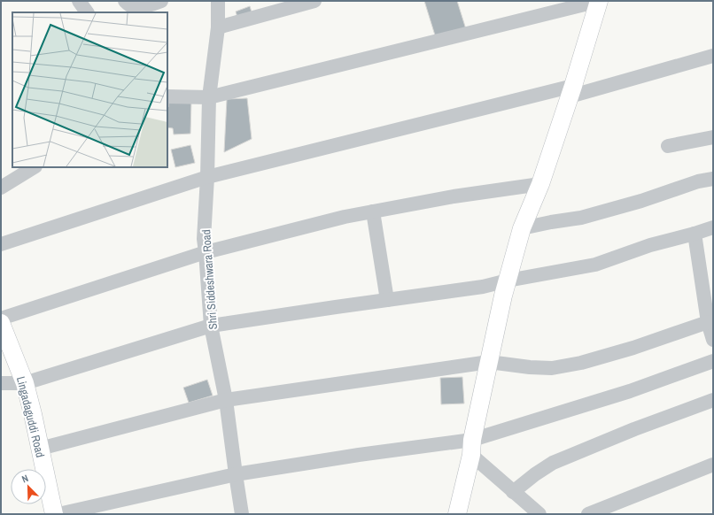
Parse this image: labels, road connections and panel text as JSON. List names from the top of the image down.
{
  "streets": {
    "main road": ["Lingadaguddi Road"],
    "street": ["Shri Siddeshwara Road"]
  },
  "north": "top left"
}
